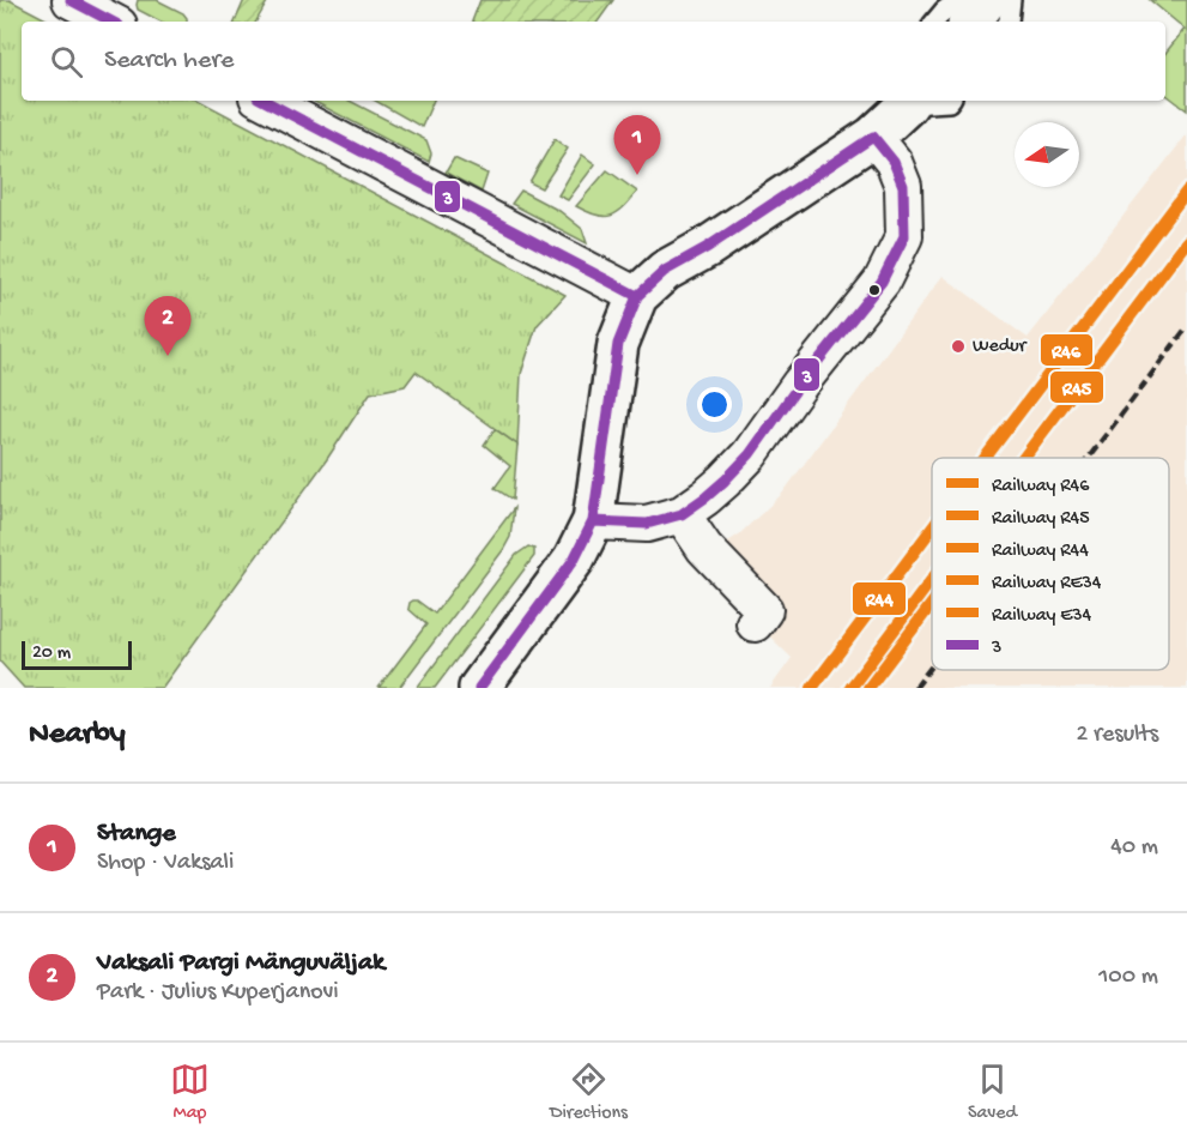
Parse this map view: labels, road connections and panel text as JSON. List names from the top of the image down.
{
  "places": ["Wedur"],
  "lines": [
    "transit line 3",
    "rail line R46",
    "rail line R45",
    "rail line R44",
    "rail line RE34",
    "rail line E34"
  ],
  "legend": [
    "Railway R46",
    "Railway R45",
    "Railway R44",
    "Railway RE34",
    "Railway E34",
    "3"
  ],
  "scale_bar": "20 m",
  "north": "left",
  "page": {
    "search": "Search here",
    "pins": ["1", "2"],
    "scale": "20 m",
    "heading": ["Nearby", "2 results"],
    "list": [
      {
        "mark": "1",
        "name": "Stange",
        "note": "Shop · Vaksali",
        "value": "40 m"
      },
      {
        "mark": "2",
        "name": "Vaksali Pargi Mänguväljak",
        "note": "Park · Julius Kuperjanovi",
        "value": "100 m"
      }
    ],
    "nav": ["Map", "Directions", "Saved"]
  }
}
